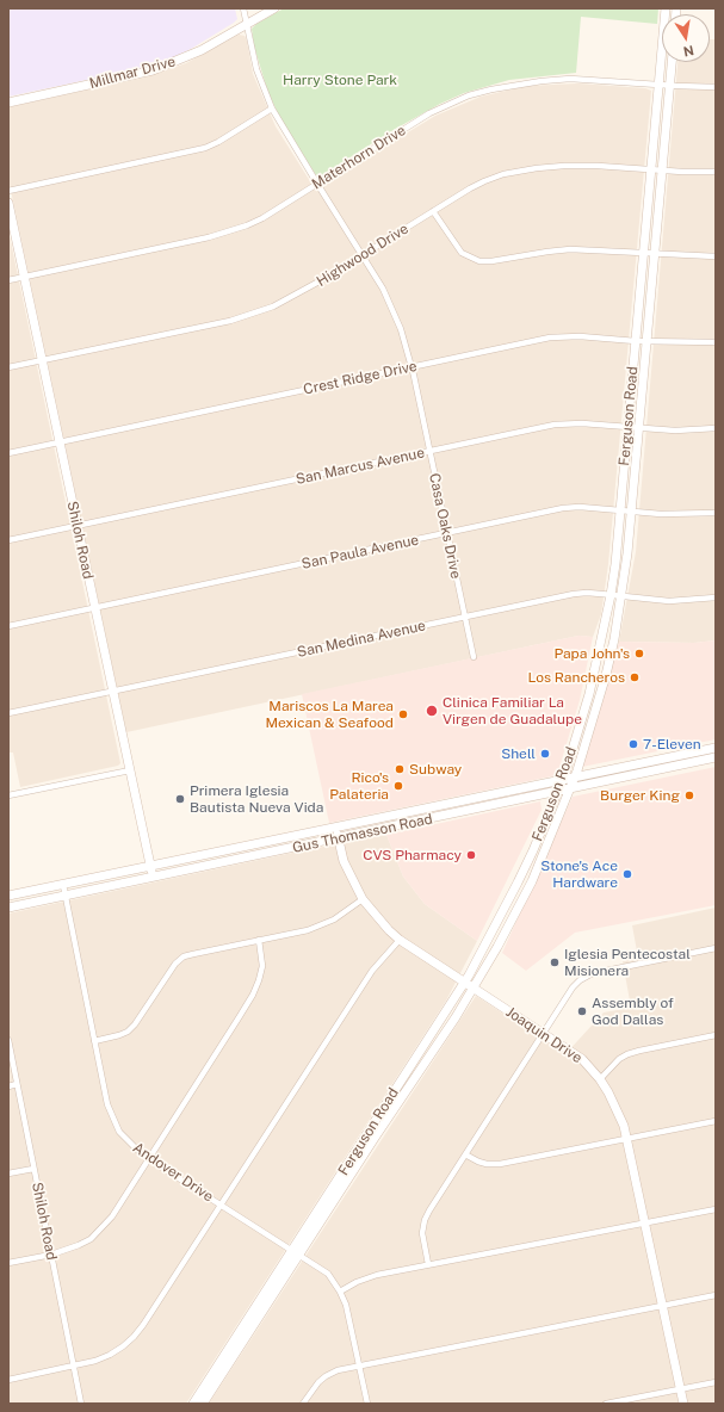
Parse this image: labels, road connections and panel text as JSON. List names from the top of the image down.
{
  "streets": {
    "main road": [
      "Millmar Drive",
      "Ferguson Road",
      "Shiloh Road",
      "Gus Thomasson Road",
      "Joaquin Drive"
    ],
    "street": [
      "Materhorn Drive",
      "Highwood Drive",
      "Crest Ridge Drive",
      "San Marcus Avenue",
      "Casa Oaks Drive",
      "San Paula Avenue",
      "San Medina Avenue",
      "Andover Drive"
    ]
  },
  "crossings": [
    ["Millmar Drive", "Casa Oaks Drive"],
    ["Materhorn Drive", "Ferguson Road"],
    ["Materhorn Drive", "Casa Oaks Drive"],
    ["Materhorn Drive", "Shiloh Road"],
    ["Highwood Drive", "Ferguson Road"],
    ["Highwood Drive", "Casa Oaks Drive"],
    ["Highwood Drive", "Shiloh Road"],
    ["Crest Ridge Drive", "Ferguson Road"],
    ["Crest Ridge Drive", "Casa Oaks Drive"],
    ["Crest Ridge Drive", "Shiloh Road"],
    ["Ferguson Road", "San Marcus Avenue"],
    ["Ferguson Road", "San Paula Avenue"],
    ["Ferguson Road", "San Medina Avenue"],
    ["Ferguson Road", "Gus Thomasson Road"],
    ["Ferguson Road", "Joaquin Drive"],
    ["Ferguson Road", "Andover Drive"],
    ["San Marcus Avenue", "Casa Oaks Drive"],
    ["San Marcus Avenue", "Shiloh Road"],
    ["Casa Oaks Drive", "San Paula Avenue"],
    ["Casa Oaks Drive", "San Medina Avenue"],
    ["Shiloh Road", "San Paula Avenue"],
    ["Shiloh Road", "San Medina Avenue"],
    ["Shiloh Road", "Gus Thomasson Road"],
    ["Gus Thomasson Road", "Joaquin Drive"],
    ["Gus Thomasson Road", "Andover Drive"]
  ],
  "parks": ["Harry Stone Park"],
  "places": [
    "Papa John's",
    "Los Rancheros",
    "Clinica Familiar La Virgen de Guadalupe",
    "Mariscos La Marea Mexican & Seafood",
    "7-Eleven",
    "Shell",
    "Subway",
    "Rico's Palateria",
    "Burger King",
    "Primera Iglesia Bautista Nueva Vida",
    "CVS Pharmacy",
    "Stone's Ace Hardware",
    "Iglesia Pentecostal Misionera",
    "Assembly of God Dallas"
  ],
  "north": "bottom"
}
